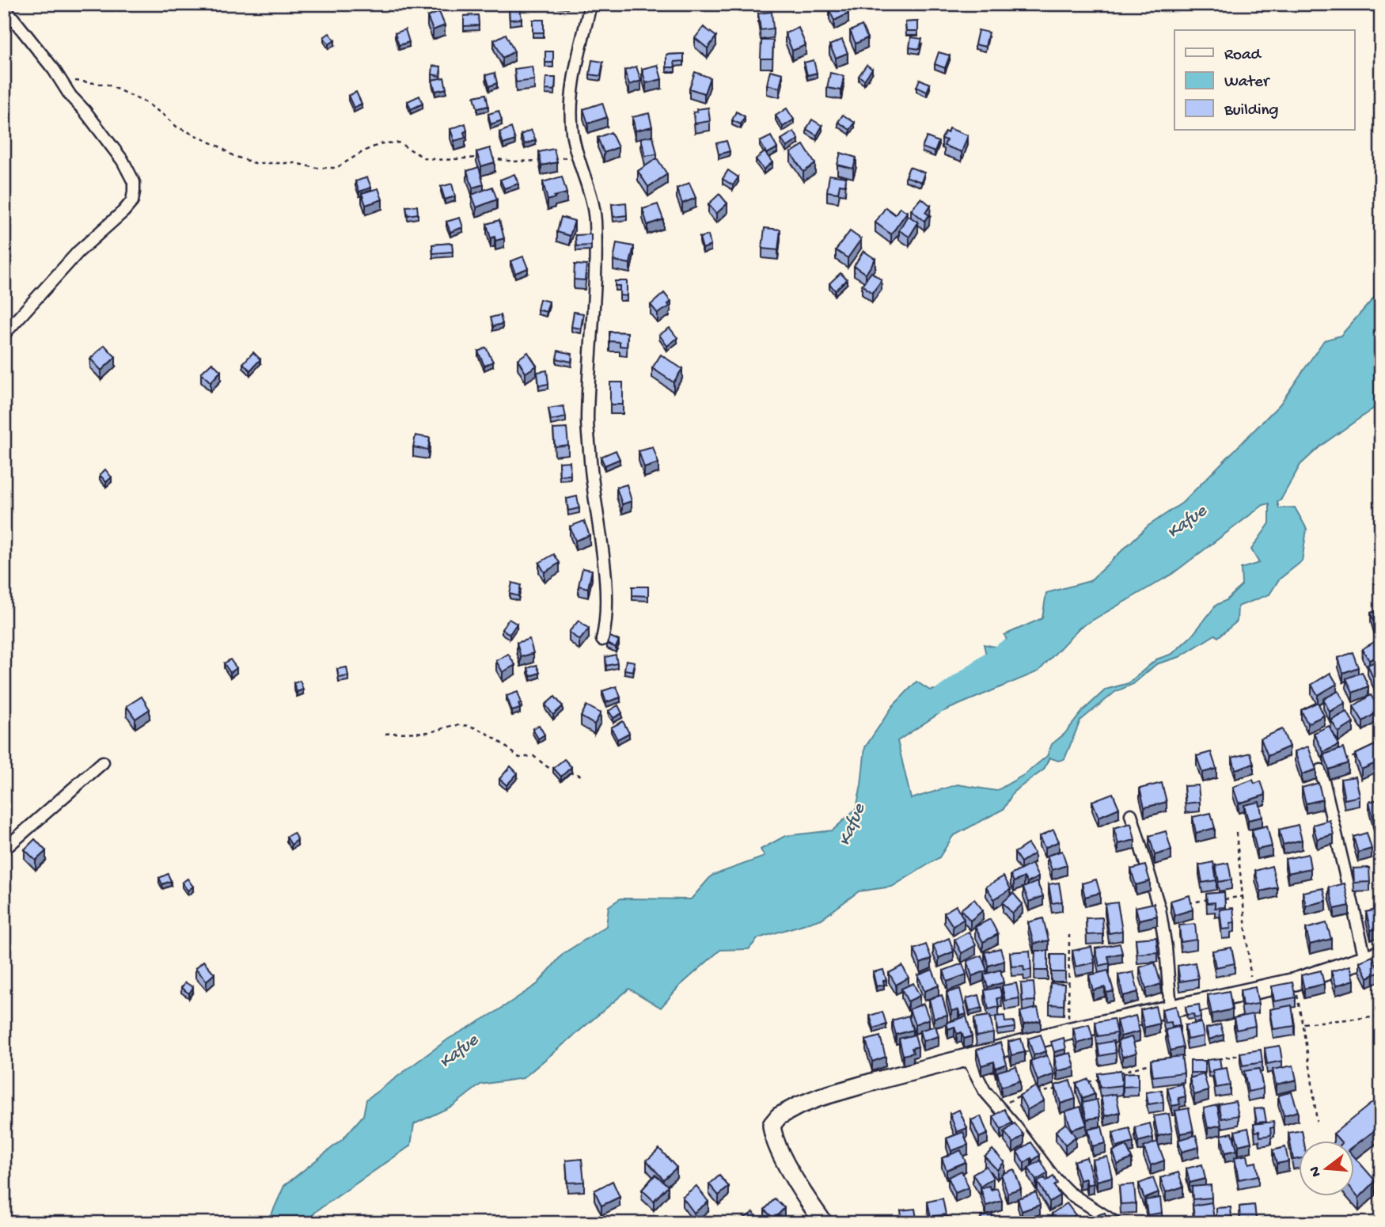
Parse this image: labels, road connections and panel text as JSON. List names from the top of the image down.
{
  "water": ["Kafue"],
  "legend": ["Road", "Water", "Building"],
  "north": "left"
}
